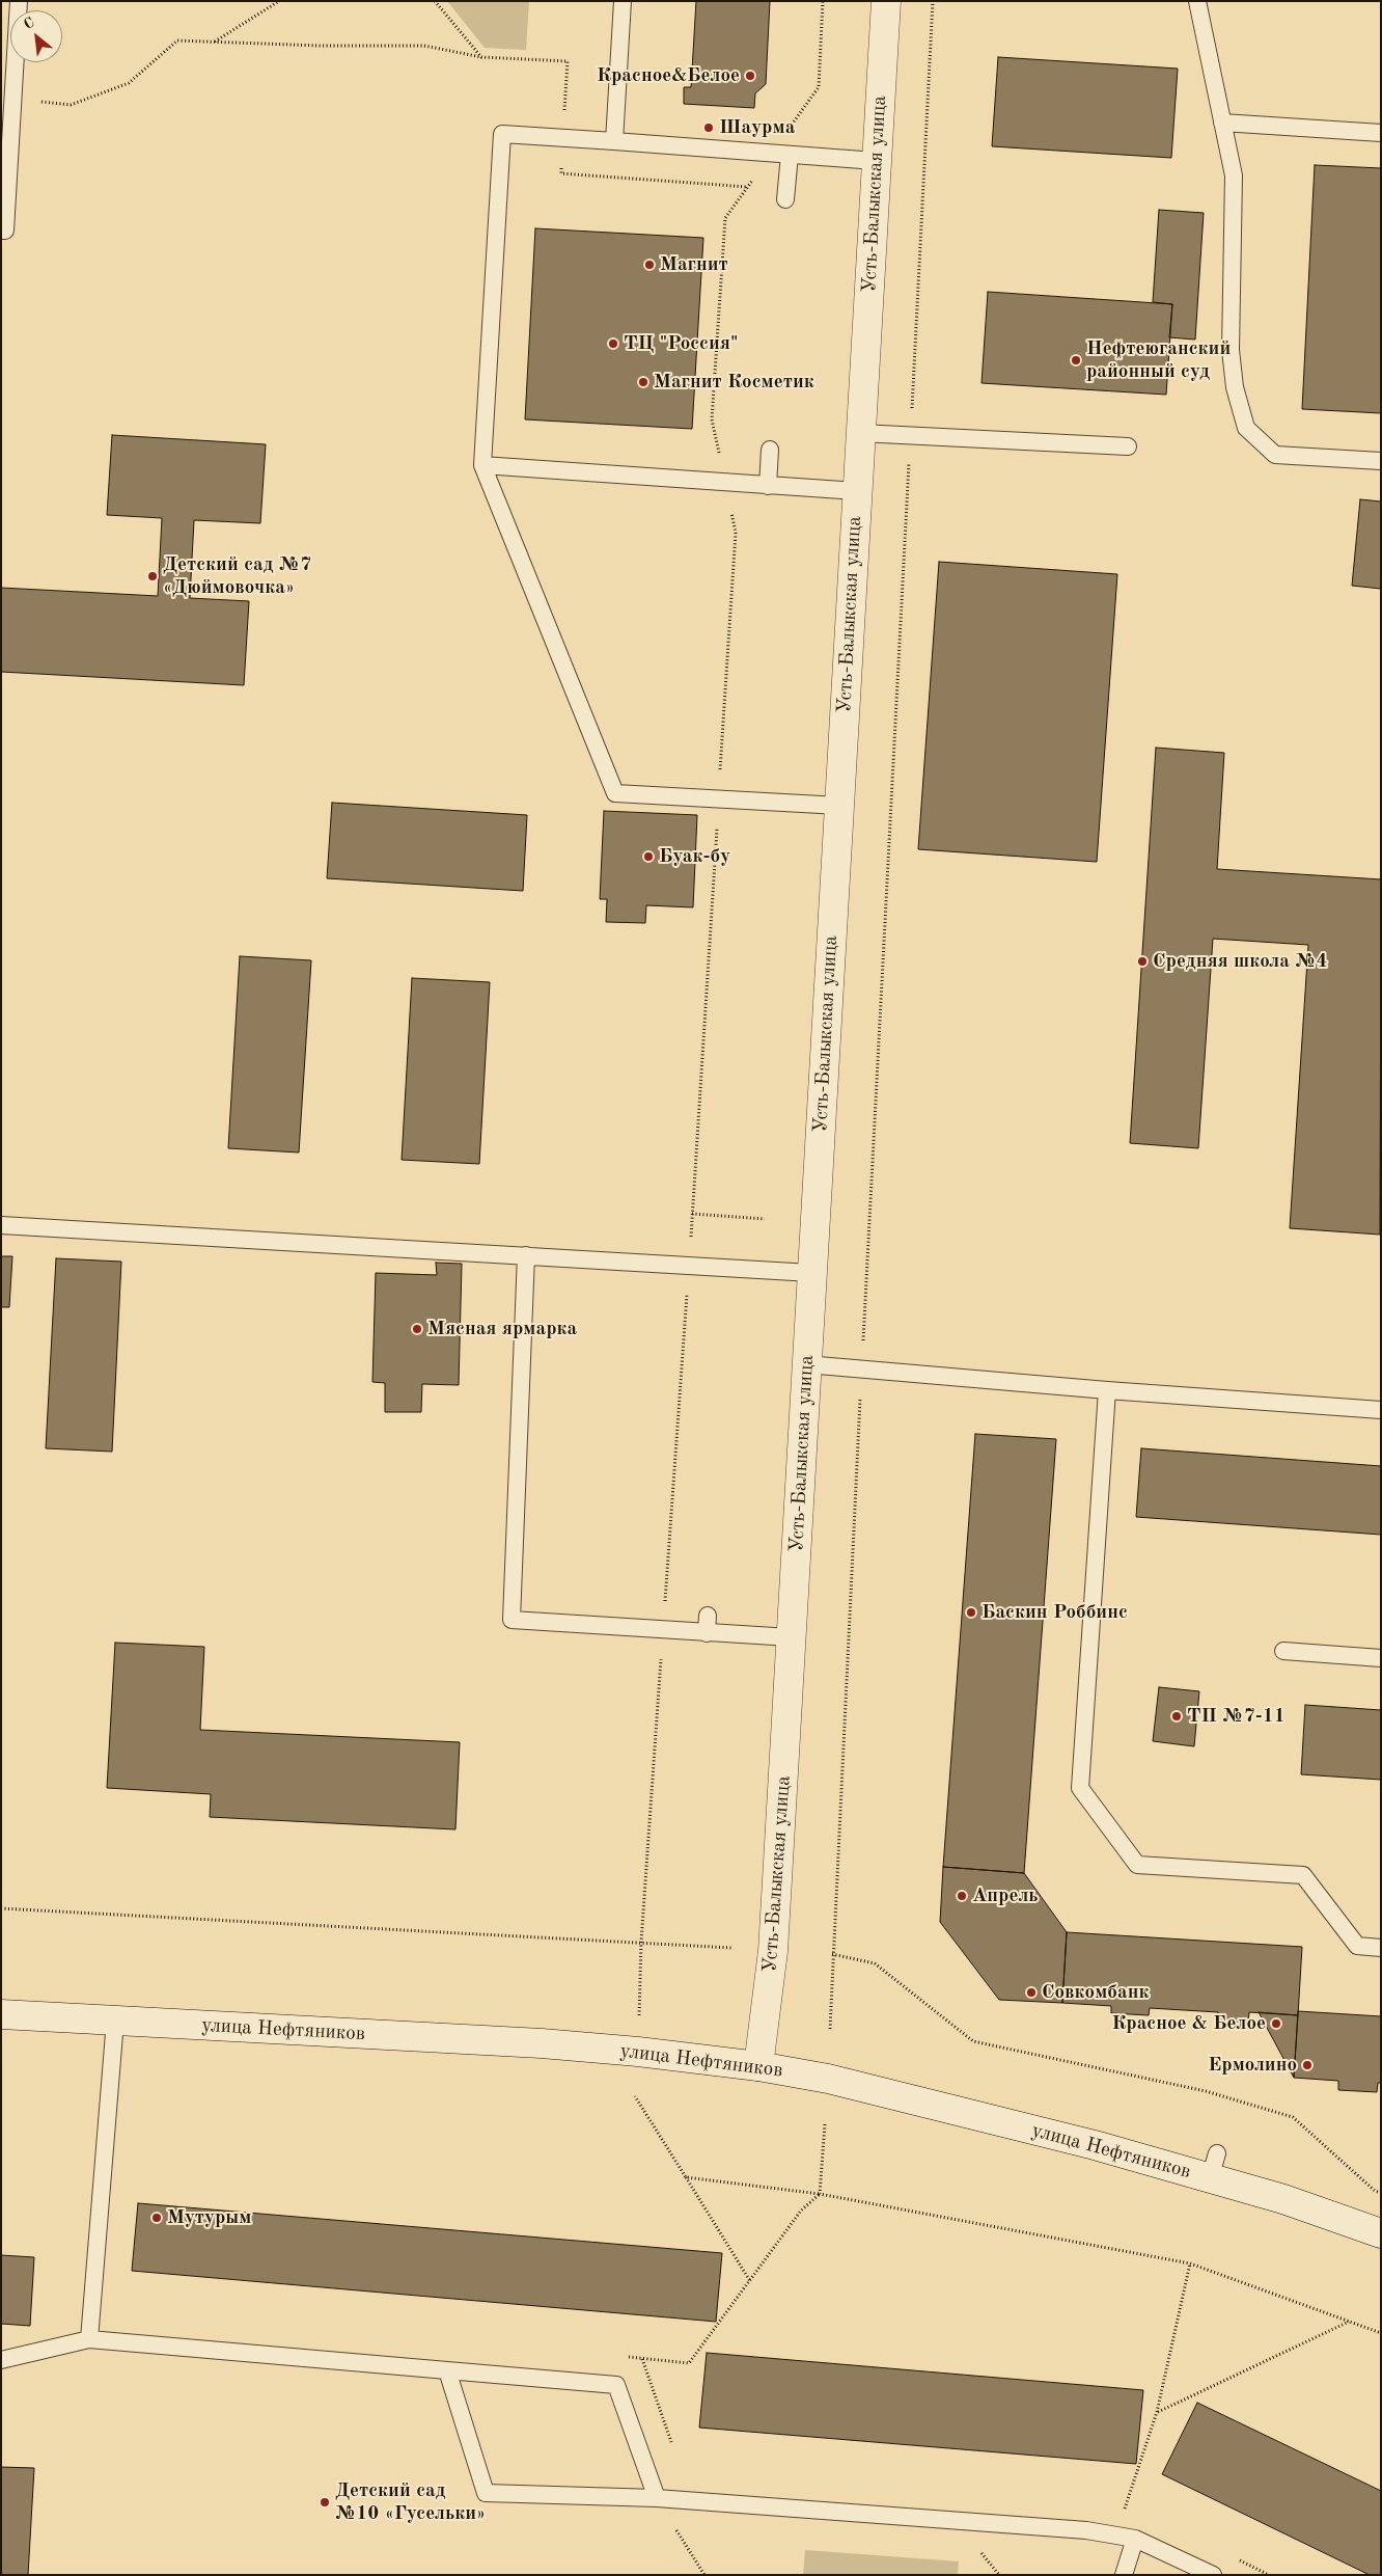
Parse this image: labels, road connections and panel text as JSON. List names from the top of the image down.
{
  "streets": {
    "street": ["Усть-Балыкская улица", "улица Нефтяников"]
  },
  "crossings": [
    ["Усть-Балыкская улица", "улица Нефтяников"]
  ],
  "places": [
    "Красное&Белое",
    "Шаурма",
    "Магнит",
    "ТЦ \"Россия\"",
    "Нефтеюганский районный суд",
    "Магнит Косметик",
    "Детский сад №7 «Дюймовочка»",
    "Буак-бу",
    "Средняя школа №4",
    "Мясная ярмарка",
    "Баскин Роббинс",
    "ТП №7-11",
    "Апрель",
    "Совкомбанк",
    "Красное & Белое",
    "Ермолино",
    "Мутурым",
    "Детский сад №10 «Гусельки»"
  ],
  "north": "top left"
}
